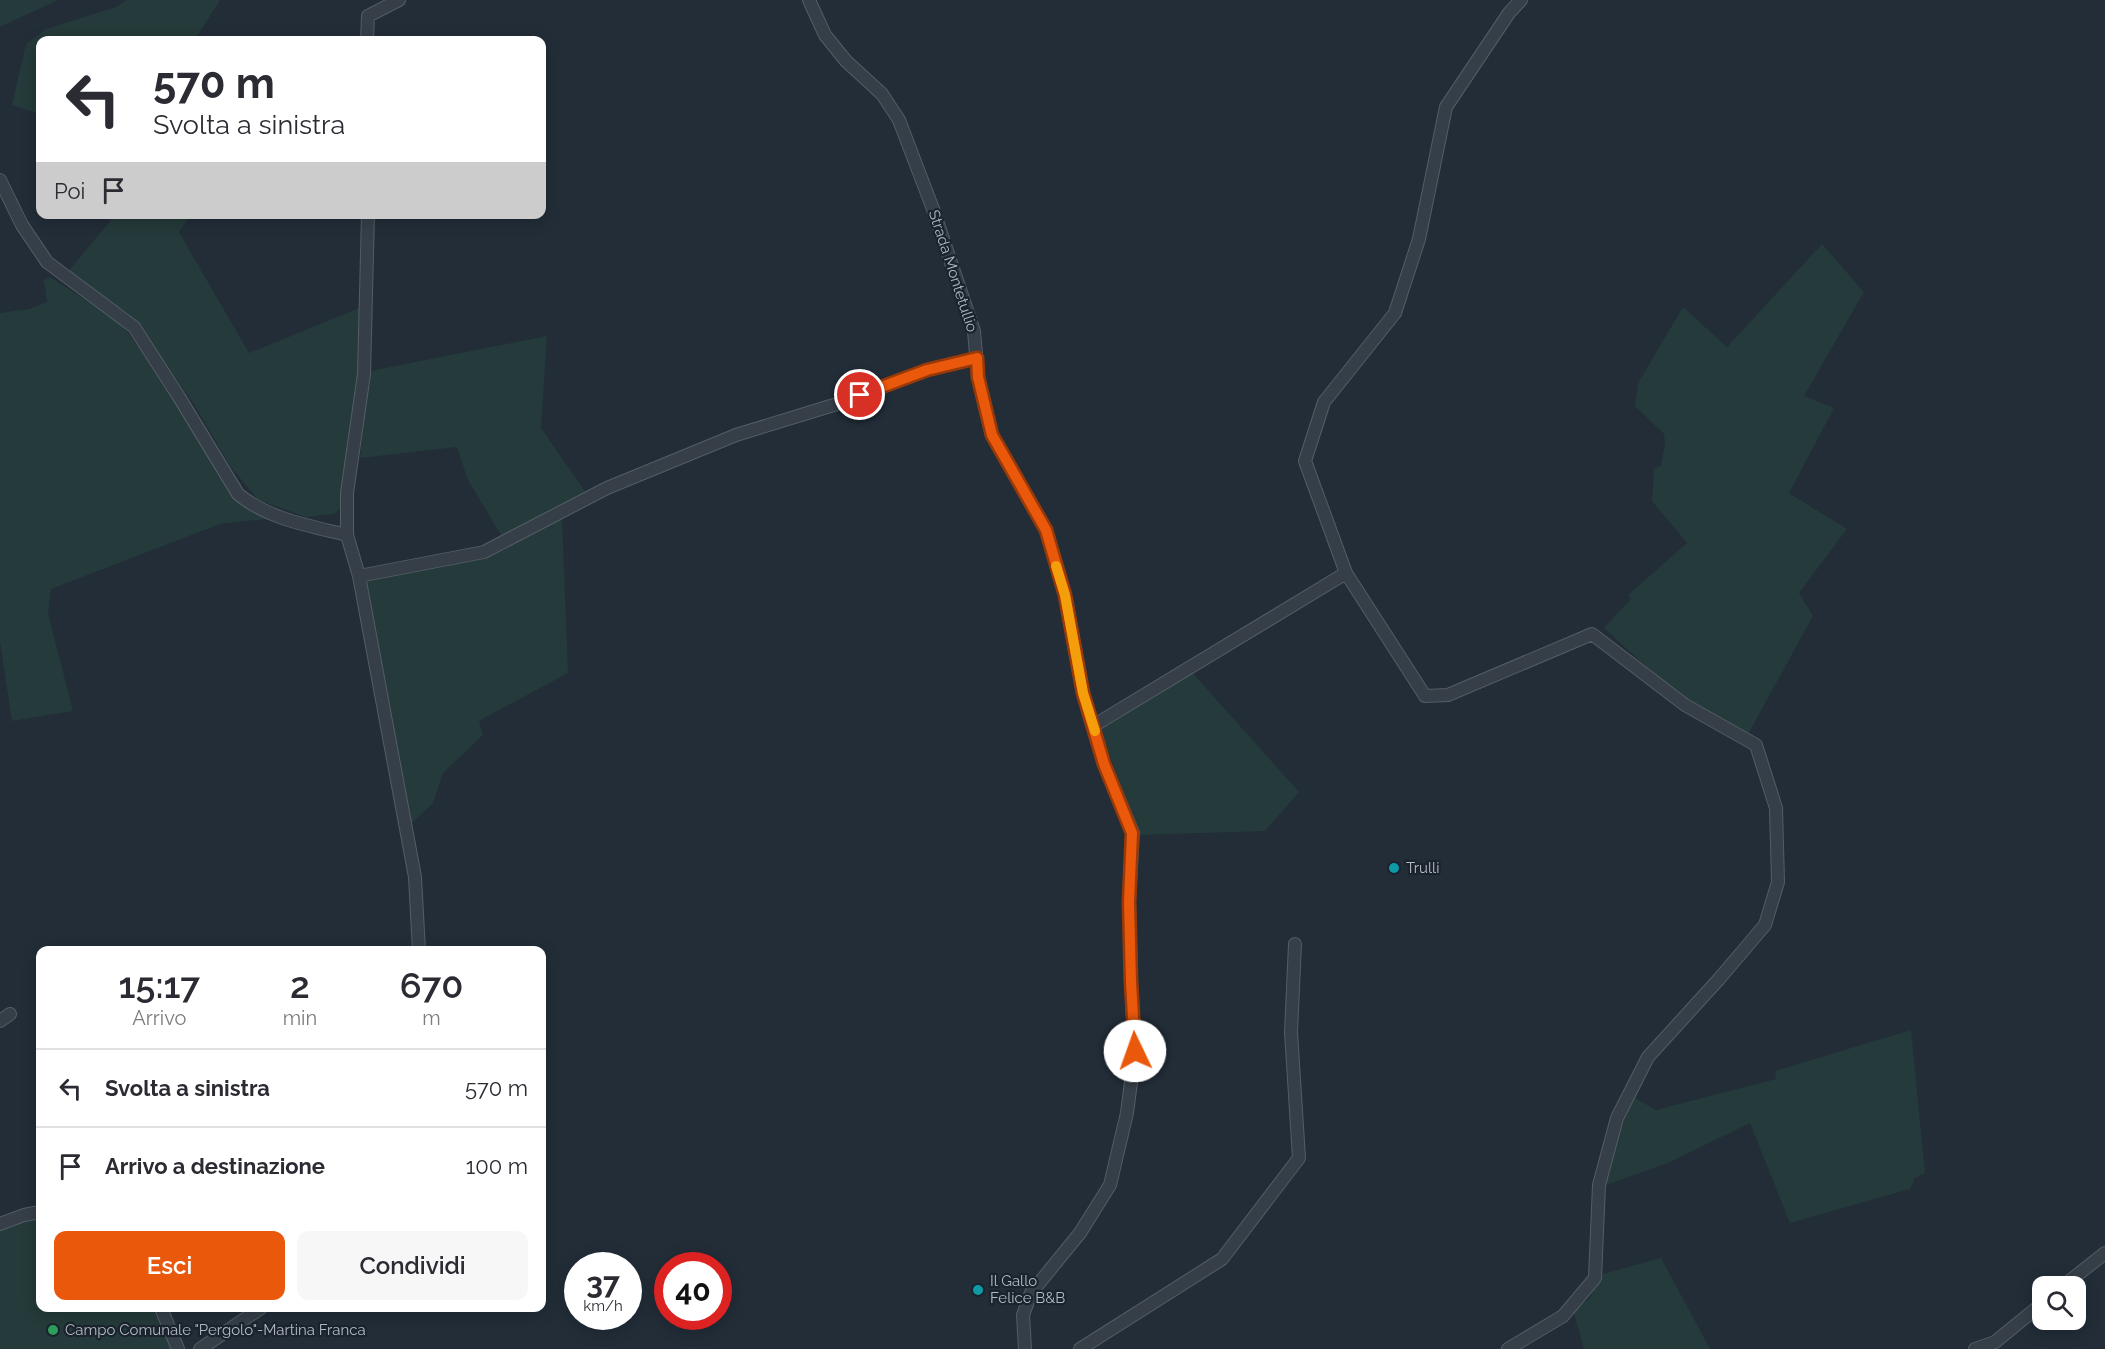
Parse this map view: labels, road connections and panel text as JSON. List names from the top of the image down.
{
  "streets": {
    "street": ["Strada Montetullio"]
  },
  "places": ["Trulli", "Il Gallo Felice B&B", "Campo Comunale \"Pergolo\"-Martina Franca"],
  "page": {
    "turn": ["570 m", "Svolta a sinistra"],
    "then": "Poi",
    "eta": [
      "15:17",
      "Arrivo",
      "2",
      "min",
      "670",
      "m"
    ],
    "list": [
      {
        "name": "Svolta a sinistra",
        "value": "570 m"
      },
      {
        "name": "Arrivo a destinazione",
        "value": "100 m"
      }
    ],
    "buttons": ["Esci", "Condividi"],
    "speed": "37 km/h",
    "limit": "40"
  }
}
